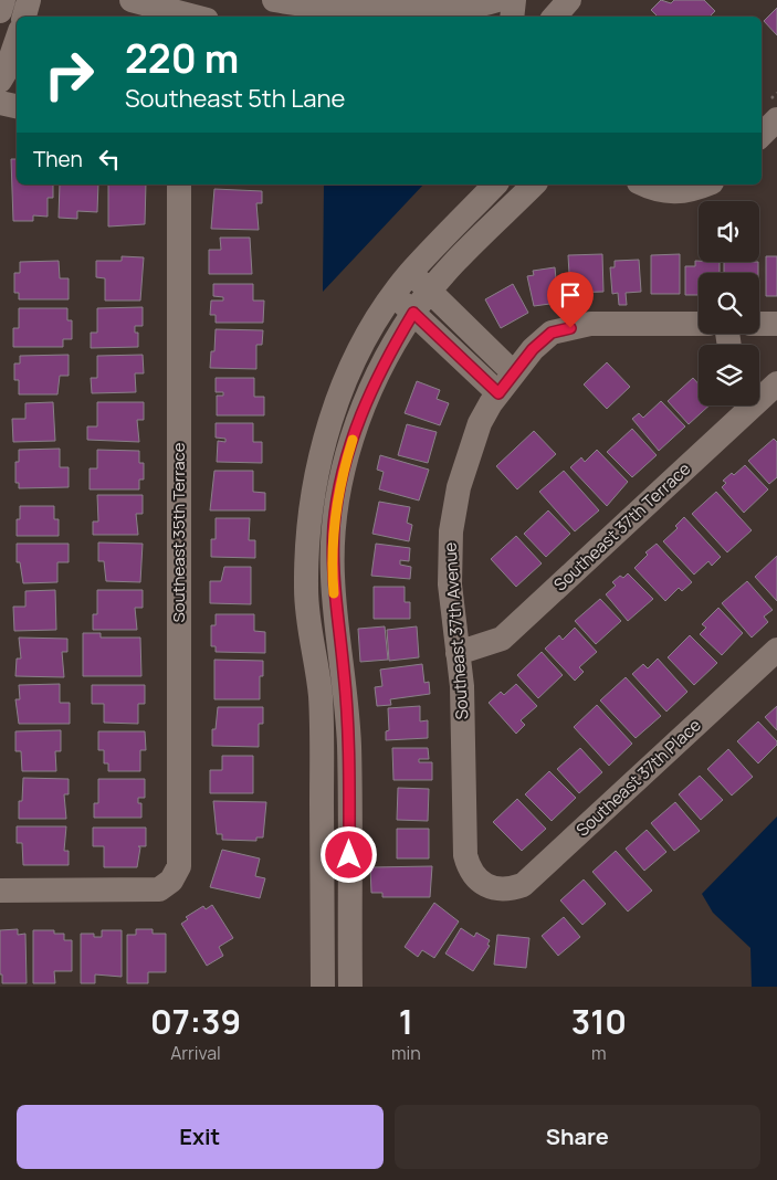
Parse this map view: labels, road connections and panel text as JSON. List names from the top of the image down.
{
  "streets": {
    "street": [
      "Southeast 37th Terrace",
      "Southeast 35th Terrace",
      "Southeast 37th Avenue",
      "Southeast 37th Place"
    ]
  },
  "crossings": [
    ["Southeast 37th Terrace", "Southeast 37th Avenue"],
    ["Southeast 37th Avenue", "Southeast 37th Place"]
  ],
  "page": {
    "turn": ["220 m", "Southeast 5th Lane"],
    "then": "Then",
    "eta": [
      "07:39",
      "Arrival",
      "1",
      "min",
      "310",
      "m"
    ],
    "buttons": ["Exit", "Share"]
  }
}
